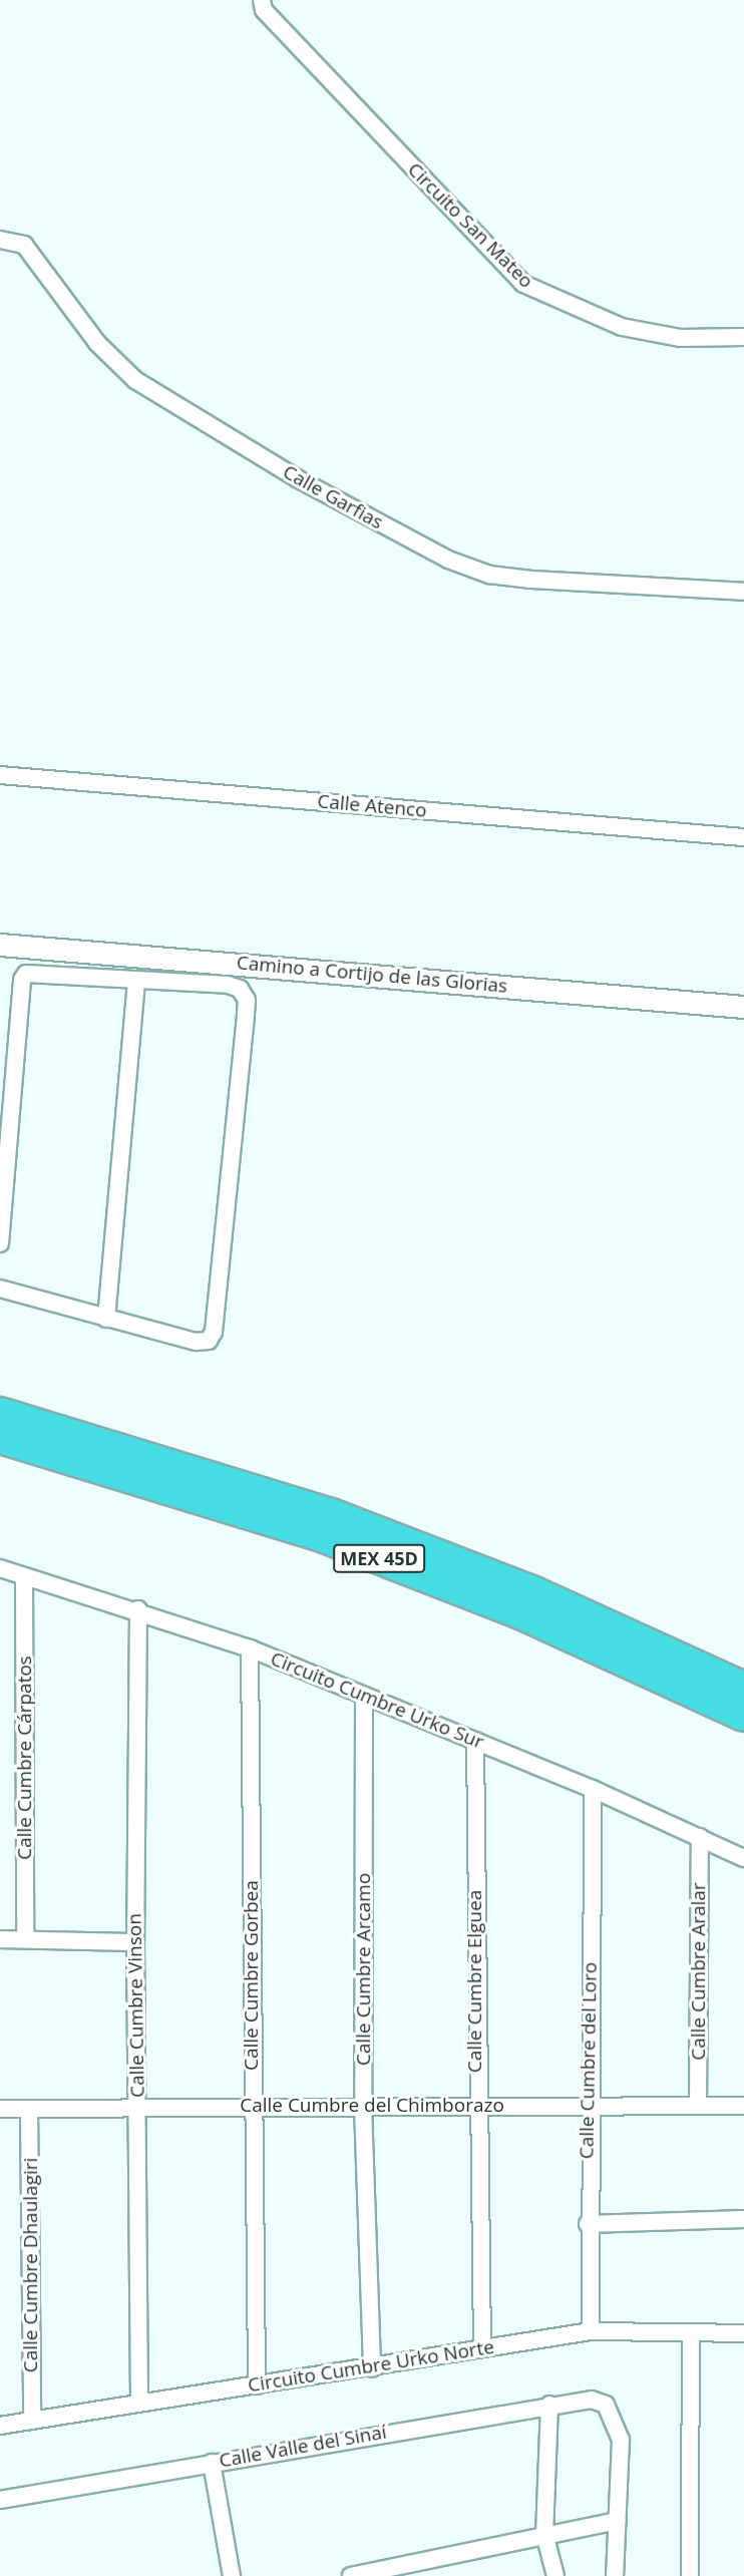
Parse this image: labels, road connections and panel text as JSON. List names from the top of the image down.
{
  "streets": {
    "highway": ["MEX 45D"],
    "street": [
      "Circuito San Mateo",
      "Calle Garfias",
      "Calle Atenco",
      "Camino a Cortijo de las Glorias",
      "Circuito Cumbre Urko Sur",
      "Calle Cumbre Cárpatos",
      "Calle Cumbre Arcamo",
      "Calle Cumbre Aralar",
      "Calle Cumbre Gorbea",
      "Calle Cumbre Elguea",
      "Calle Cumbre Vinson",
      "Calle Cumbre del Loro",
      "Calle Cumbre del Chimborazo",
      "Calle Cumbre Dhaulagiri",
      "Circuito Cumbre Urko Norte",
      "Calle Valle del Sinaí"
    ]
  },
  "crossings": [
    ["Circuito Cumbre Urko Sur", "Calle Cumbre Cárpatos"],
    ["Circuito Cumbre Urko Sur", "Calle Cumbre Arcamo"],
    ["Circuito Cumbre Urko Sur", "Calle Cumbre Aralar"],
    ["Circuito Cumbre Urko Sur", "Calle Cumbre Gorbea"],
    ["Circuito Cumbre Urko Sur", "Calle Cumbre Elguea"],
    ["Circuito Cumbre Urko Sur", "Calle Cumbre Vinson"],
    ["Circuito Cumbre Urko Sur", "Calle Cumbre del Loro"],
    ["Calle Cumbre Arcamo", "Calle Cumbre del Chimborazo"],
    ["Calle Cumbre Arcamo", "Circuito Cumbre Urko Norte"],
    ["Calle Cumbre Aralar", "Calle Cumbre del Chimborazo"],
    ["Calle Cumbre Gorbea", "Calle Cumbre del Chimborazo"],
    ["Calle Cumbre Gorbea", "Circuito Cumbre Urko Norte"],
    ["Calle Cumbre Elguea", "Calle Cumbre del Chimborazo"],
    ["Calle Cumbre Elguea", "Circuito Cumbre Urko Norte"],
    ["Calle Cumbre Vinson", "Calle Cumbre del Chimborazo"],
    ["Calle Cumbre Vinson", "Circuito Cumbre Urko Norte"],
    ["Calle Cumbre del Loro", "Calle Cumbre del Chimborazo"],
    ["Calle Cumbre del Loro", "Circuito Cumbre Urko Norte"],
    ["Calle Cumbre del Chimborazo", "Calle Cumbre Dhaulagiri"],
    ["Calle Cumbre Dhaulagiri", "Circuito Cumbre Urko Norte"]
  ]
}
